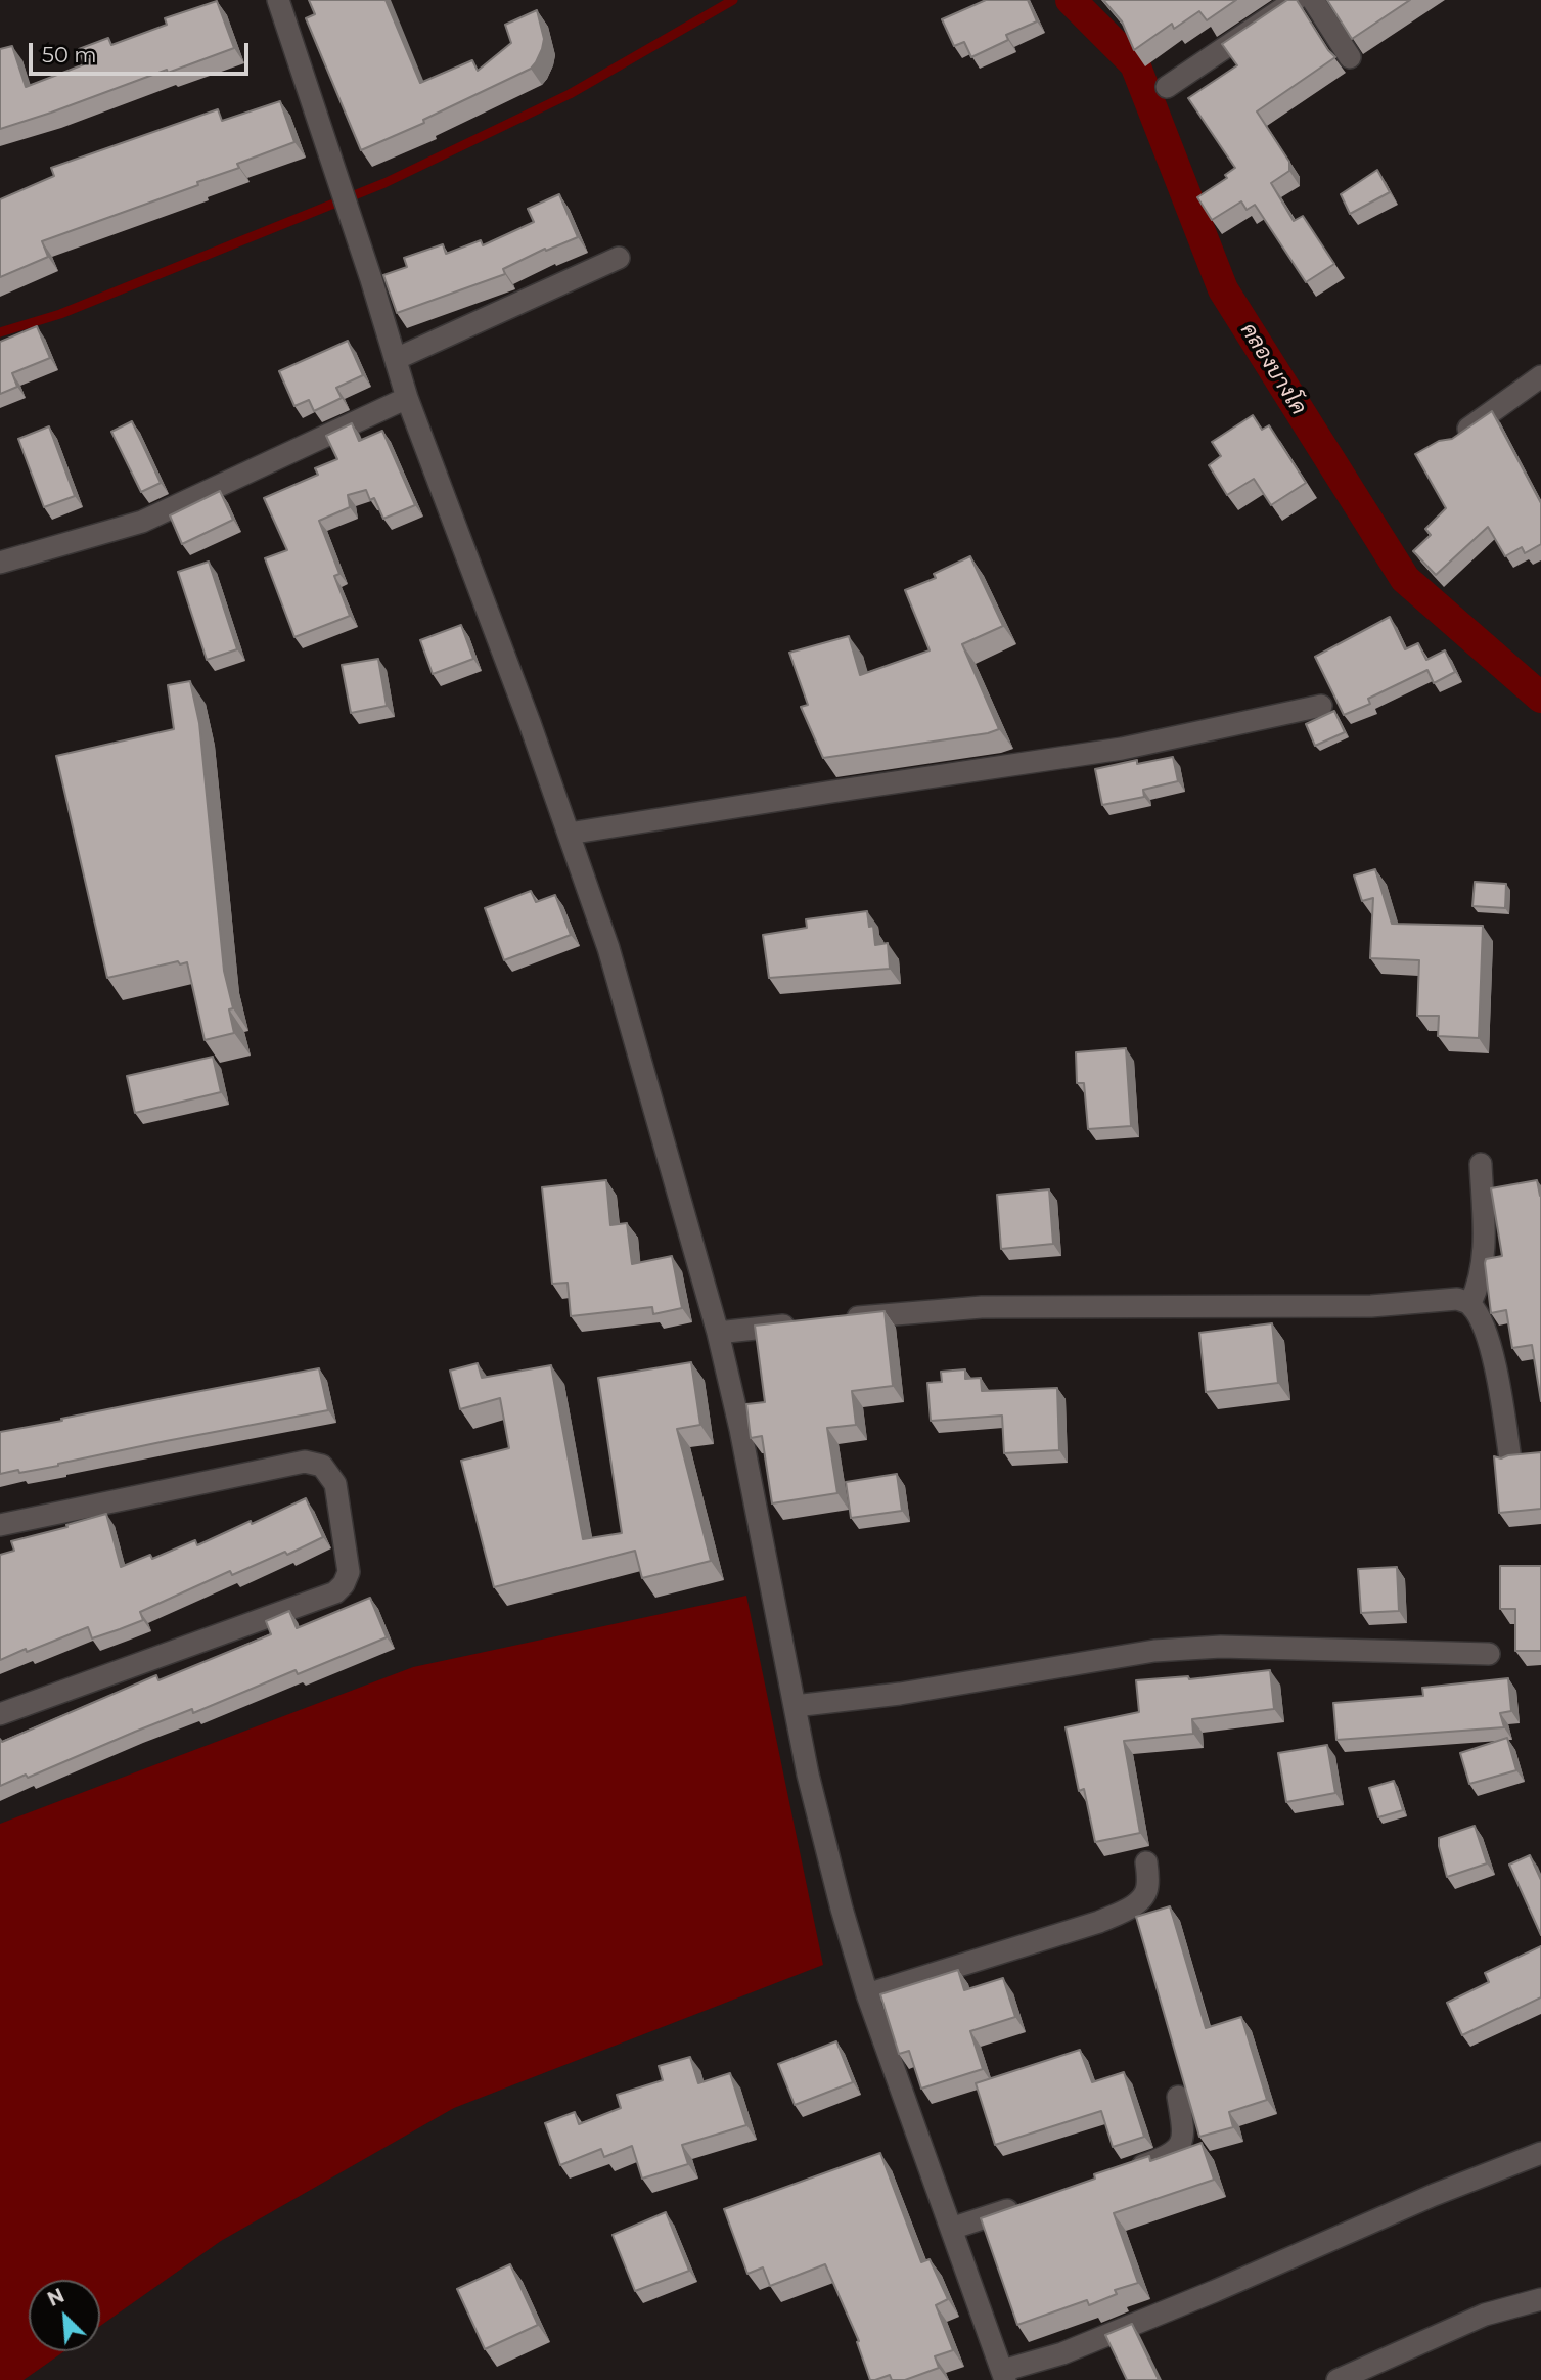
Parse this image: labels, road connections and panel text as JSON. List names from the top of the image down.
{
  "water": ["คลองบางโค"],
  "scale_bar": "50 m",
  "north": "top left"
}
